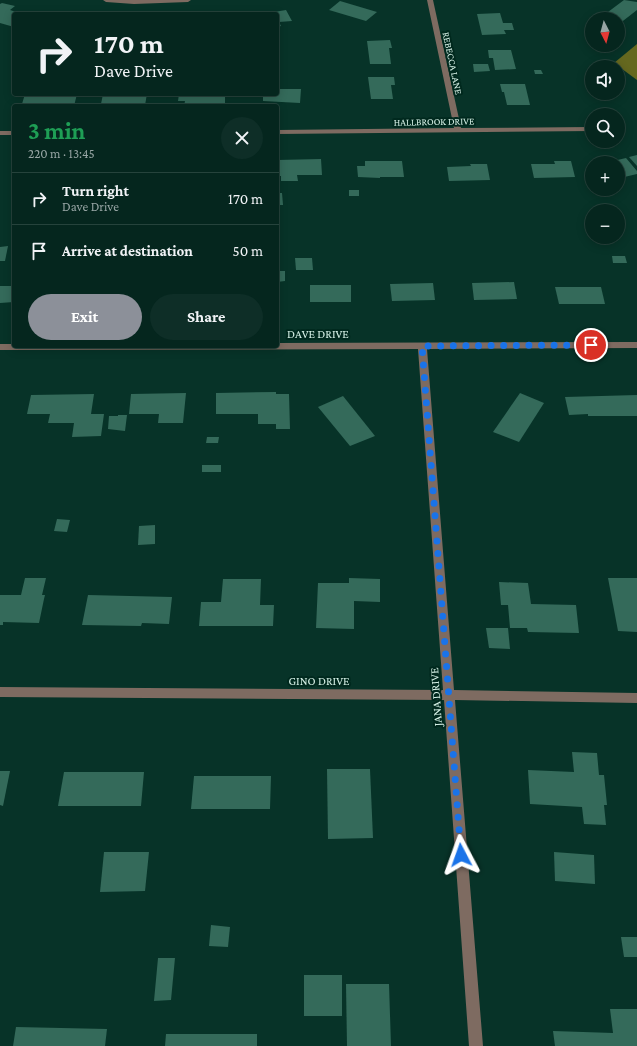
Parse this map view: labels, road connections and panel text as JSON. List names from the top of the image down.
{
  "streets": {
    "street": [
      "REBECCA LANE",
      "HALLBROOK DRIVE",
      "DAVE DRIVE",
      "GINO DRIVE",
      "JANA DRIVE"
    ]
  },
  "crossings": [
    ["REBECCA LANE", "HALLBROOK DRIVE"],
    ["DAVE DRIVE", "JANA DRIVE"],
    ["GINO DRIVE", "JANA DRIVE"]
  ],
  "north": "bottom",
  "page": {
    "map_buttons": ["+", "−"],
    "turn": ["170 m", "Dave Drive"],
    "heading": ["3 min", "220 m · 13:45"],
    "list": [
      {
        "name": "Turn right",
        "note": "Dave Drive",
        "value": "170 m"
      },
      {
        "name": "Arrive at destination",
        "value": "50 m"
      }
    ],
    "buttons": ["Exit", "Share"]
  }
}
